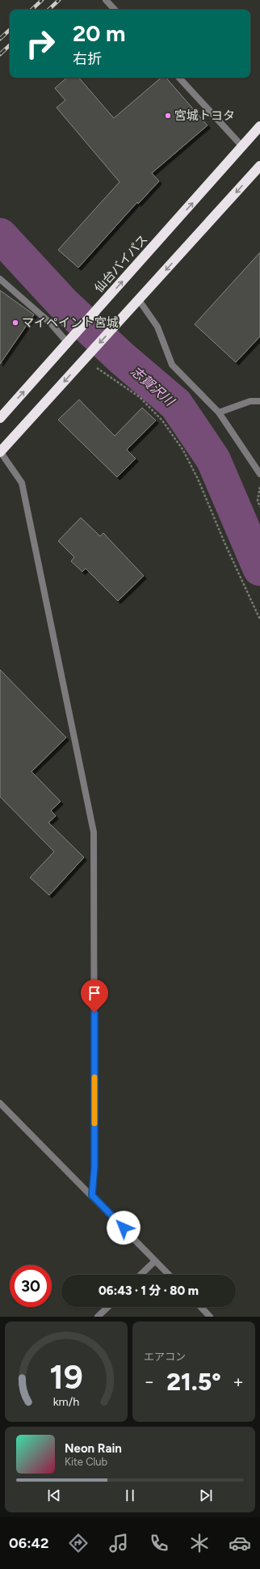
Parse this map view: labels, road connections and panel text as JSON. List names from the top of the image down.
{
  "streets": {
    "highway": ["仙台バイパス"]
  },
  "water": ["志賀沢川"],
  "places": ["宮城トヨタ", "マイペイント宮城"],
  "page": {
    "turn": ["20 m", "右折"],
    "limit": "30",
    "trip": "06:43 · 1 分 · 80 m",
    "tile": "エアコン",
    "heat": ["−", "21.5°", "+"],
    "song": ["Neon Rain", "Kite Club"],
    "tabs": "06:42",
    "gauge": ["19", "km/h"]
  }
}
